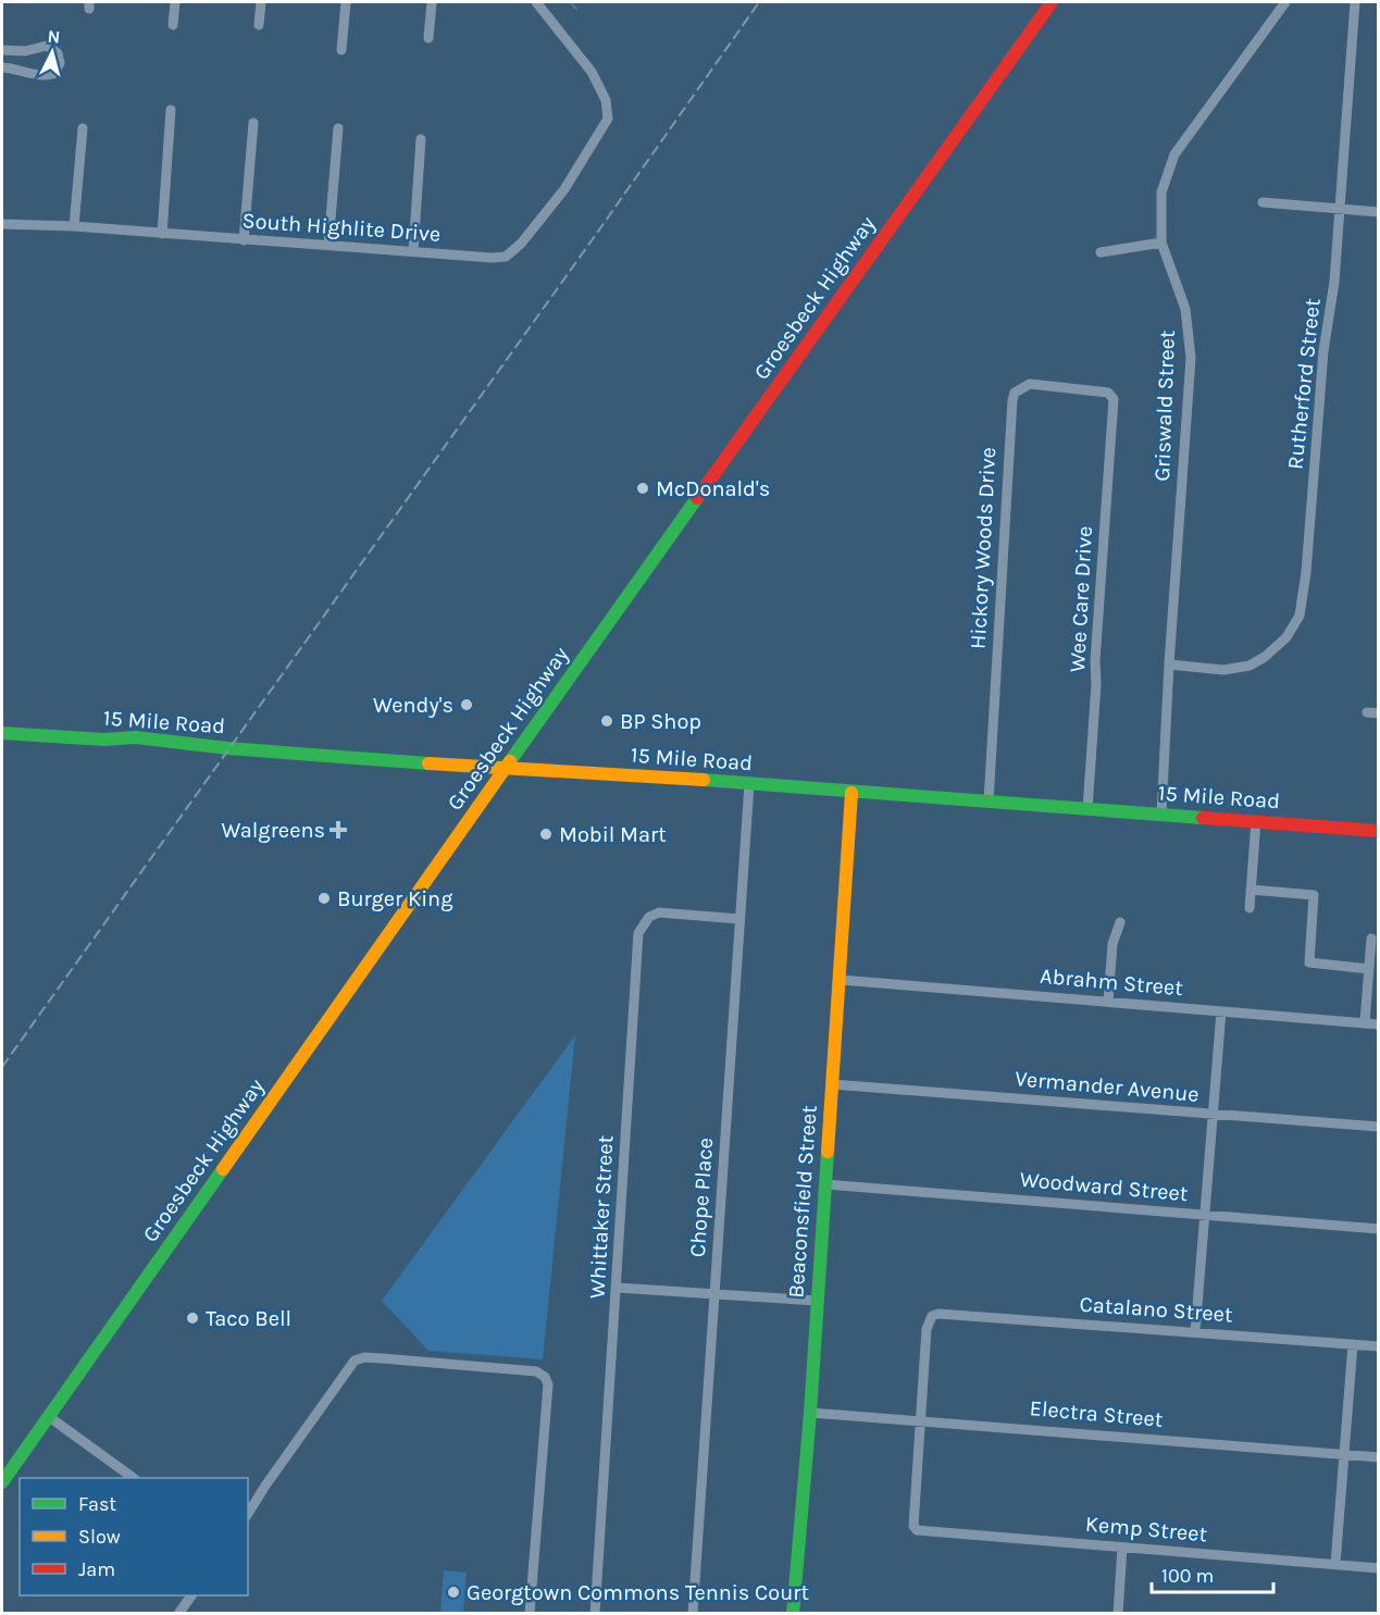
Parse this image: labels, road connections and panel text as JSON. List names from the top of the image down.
{
  "streets": {
    "main road": ["Groesbeck Highway", "15 Mile Road", "Beaconsfield Street"],
    "street": [
      "South Highlite Drive",
      "Rutherford Street",
      "Griswald Street",
      "Hickory Woods Drive",
      "Wee Care Drive",
      "Abrahm Street",
      "Vermander Avenue",
      "Woodward Street",
      "Chope Place",
      "Whittaker Street",
      "Catalano Street",
      "Electra Street",
      "Kemp Street"
    ]
  },
  "crossings": [
    ["Groesbeck Highway", "15 Mile Road"],
    ["Rutherford Street", "Griswald Street"],
    ["Griswald Street", "15 Mile Road"],
    ["Hickory Woods Drive", "Wee Care Drive"],
    ["Hickory Woods Drive", "15 Mile Road"],
    ["Wee Care Drive", "15 Mile Road"],
    ["15 Mile Road", "Chope Place"],
    ["15 Mile Road", "Beaconsfield Street"],
    ["Abrahm Street", "Beaconsfield Street"],
    ["Vermander Avenue", "Beaconsfield Street"],
    ["Woodward Street", "Beaconsfield Street"],
    ["Chope Place", "Whittaker Street"],
    ["Beaconsfield Street", "Electra Street"],
    ["Catalano Street", "Electra Street"],
    ["Catalano Street", "Kemp Street"],
    ["Electra Street", "Kemp Street"]
  ],
  "places": {
    "other": [
      "McDonald's",
      "Wendy's",
      "BP Shop",
      "Mobil Mart",
      "Burger King",
      "Taco Bell",
      "Georgtown Commons Tennis Court"
    ],
    "health": ["Walgreens"]
  },
  "legend": ["Fast", "Slow", "Jam"],
  "scale_bar": "100 m",
  "north": "top"
}
